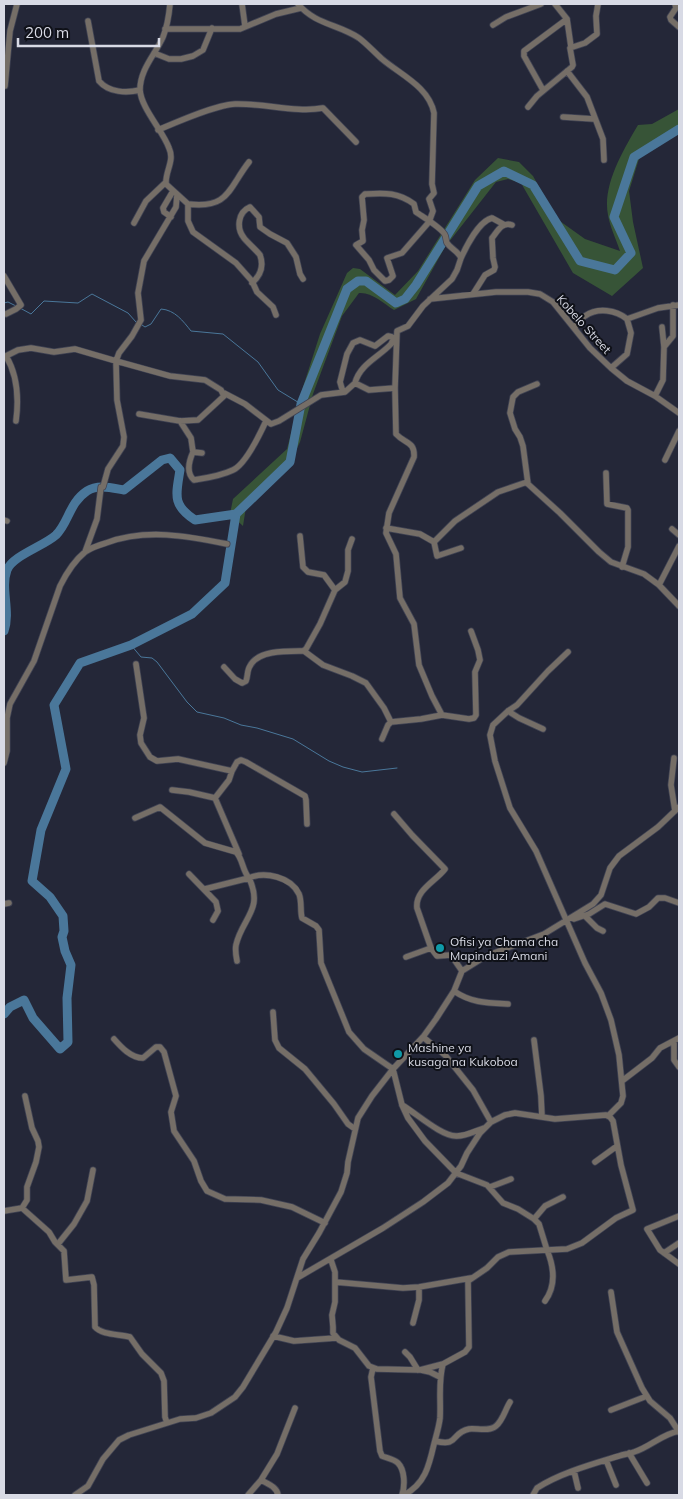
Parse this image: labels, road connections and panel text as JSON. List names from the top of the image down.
{
  "streets": {
    "street": ["Kobelo Street"]
  },
  "places": ["Ofisi ya Chama cha Mapinduzi Amani", "Mashine ya kusaga na Kukoboa"],
  "scale_bar": "200 m"
}
